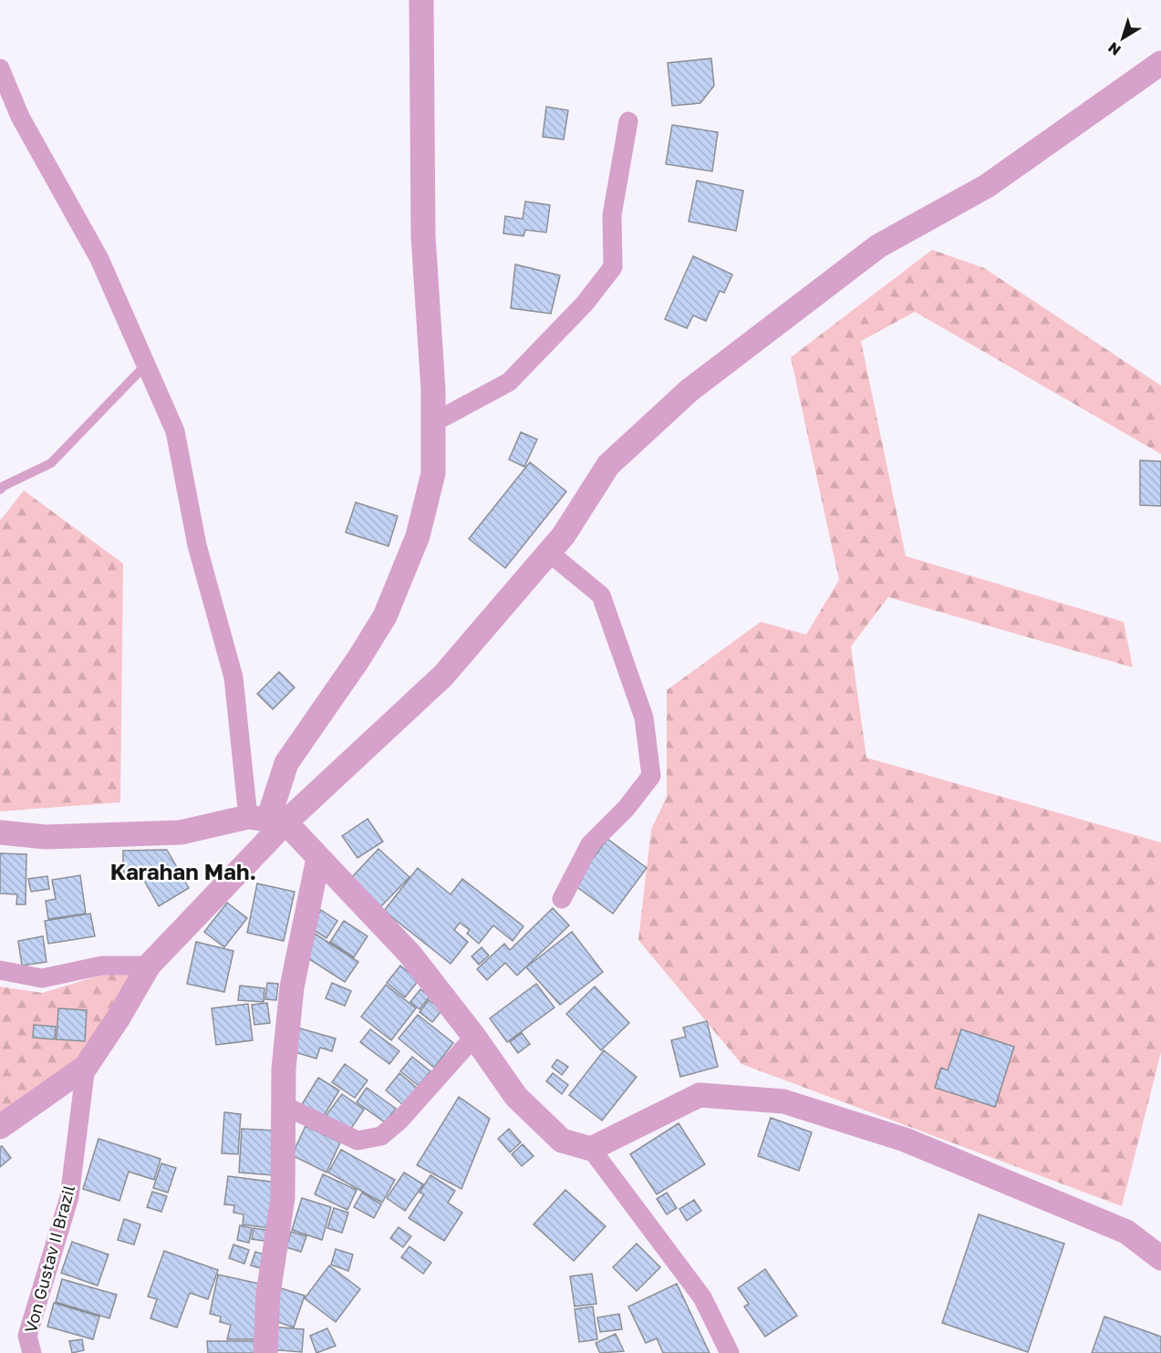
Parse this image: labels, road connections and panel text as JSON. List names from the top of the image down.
{
  "streets": {
    "street": ["Von Gustav II Brazil"]
  },
  "districts": ["Karahan Mah."],
  "north": "bottom left"
}
